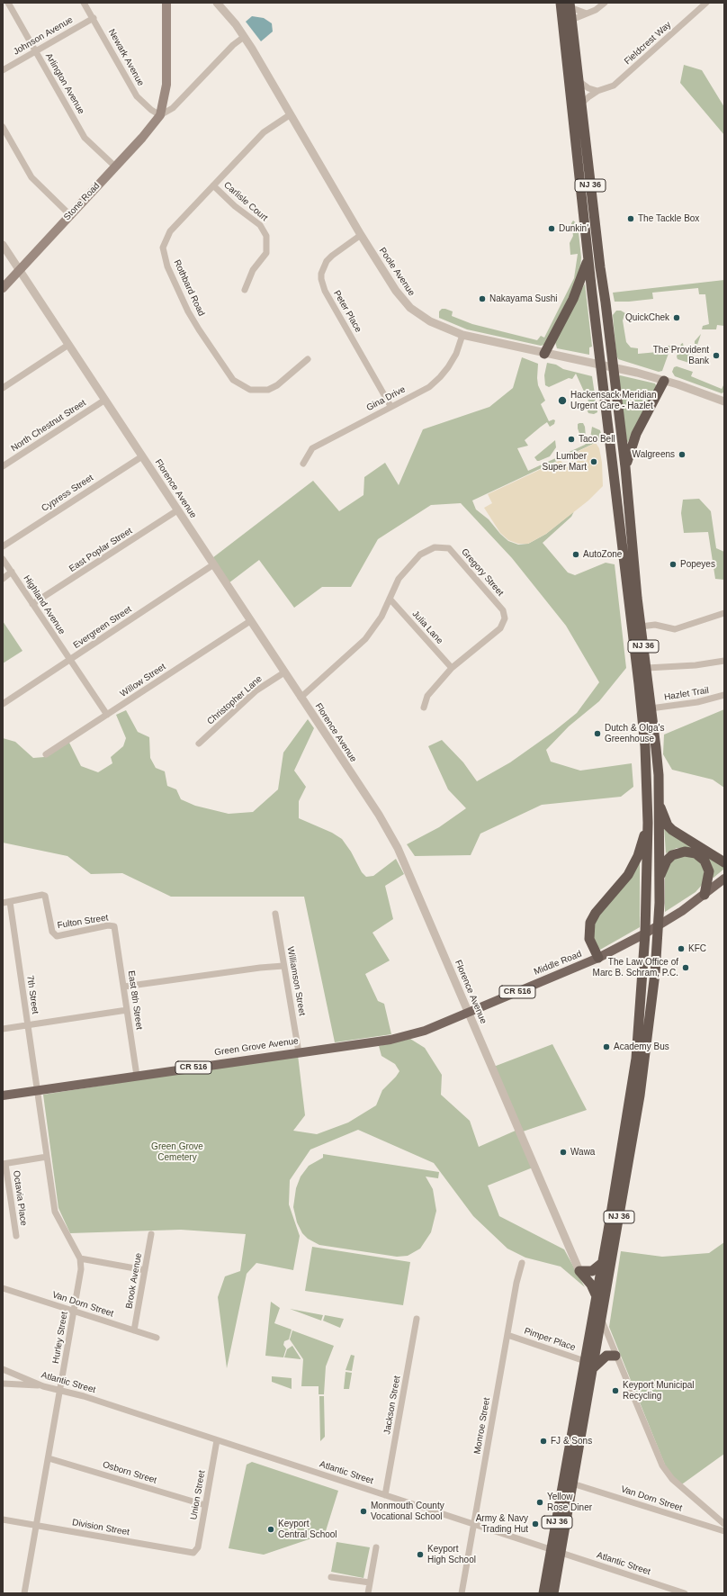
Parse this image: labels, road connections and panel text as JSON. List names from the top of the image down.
{
  "streets": {
    "highway": ["NJ 36"],
    "main road": [
      "Stone Road",
      "Middle Road",
      "CR 516",
      "Green Grove Avenue"
    ],
    "street": [
      "Johnson Avenue",
      "Fieldcrest Way",
      "Newark Avenue",
      "Arlington Avenue",
      "Carlisle Court",
      "Poole Avenue",
      "Rothbard Road",
      "Peter Place",
      "Gina Drive",
      "North Chestnut Street",
      "Florence Avenue",
      "Cypress Street",
      "East Poplar Street",
      "Gregory Street",
      "Highland Avenue",
      "Evergreen Street",
      "Julia Lane",
      "Willow Street",
      "Hazlet Trail",
      "Christopher Lane",
      "Fulton Street",
      "Williamson Street",
      "7th Street",
      "East 8th Street",
      "Octavia Place",
      "Brook Avenue",
      "Van Dorn Street",
      "Hurley Street",
      "Pimper Place",
      "Atlantic Street",
      "Jackson Street",
      "Monroe Street",
      "Osborn Street",
      "Union Street",
      "Division Street"
    ]
  },
  "crossings": [
    ["Johnson Avenue", "Newark Avenue"],
    ["Johnson Avenue", "Arlington Avenue"],
    ["Fieldcrest Way", "NJ 36"],
    ["Newark Avenue", "Stone Road"],
    ["Arlington Avenue", "Stone Road"],
    ["NJ 36", "Poole Avenue"],
    ["NJ 36", "Hazlet Trail"],
    ["NJ 36", "Middle Road"],
    ["NJ 36", "Van Dorn Street"],
    ["NJ 36", "Pimper Place"],
    ["NJ 36", "Atlantic Street"],
    ["Stone Road", "Poole Avenue"],
    ["Stone Road", "Florence Avenue"],
    ["Carlisle Court", "Rothbard Road"],
    ["Poole Avenue", "Rothbard Road"],
    ["Poole Avenue", "Peter Place"],
    ["Poole Avenue", "Gina Drive"],
    ["Peter Place", "Gina Drive"],
    ["North Chestnut Street", "Florence Avenue"],
    ["Florence Avenue", "Cypress Street"],
    ["Florence Avenue", "East Poplar Street"],
    ["Florence Avenue", "Gregory Street"],
    ["Florence Avenue", "Evergreen Street"],
    ["Florence Avenue", "Willow Street"],
    ["Florence Avenue", "Christopher Lane"],
    ["Florence Avenue", "Middle Road"],
    ["East Poplar Street", "Highland Avenue"],
    ["Gregory Street", "Julia Lane"],
    ["Highland Avenue", "Evergreen Street"],
    ["Highland Avenue", "Willow Street"],
    ["Fulton Street", "7th Street"],
    ["Fulton Street", "East 8th Street"],
    ["Middle Road", "Green Grove Avenue"],
    ["Williamson Street", "Green Grove Avenue"],
    ["7th Street", "Green Grove Avenue"],
    ["7th Street", "Hurley Street"],
    ["East 8th Street", "Green Grove Avenue"],
    ["Green Grove Avenue", "Hurley Street"],
    ["Brook Avenue", "Van Dorn Street"],
    ["Van Dorn Street", "Hurley Street"],
    ["Hurley Street", "Atlantic Street"],
    ["Hurley Street", "Osborn Street"],
    ["Hurley Street", "Division Street"],
    ["Pimper Place", "Monroe Street"],
    ["Atlantic Street", "Jackson Street"],
    ["Atlantic Street", "Monroe Street"],
    ["Atlantic Street", "Union Street"],
    ["Osborn Street", "Union Street"],
    ["Union Street", "Division Street"]
  ],
  "parks": ["Green Grove Cemetery"],
  "places": [
    "The Tackle Box",
    "Dunkin'",
    "Nakayama Sushi",
    "QuickChek",
    "The Provident Bank",
    "Hackensack Meridian Urgent Care - Hazlet",
    "Taco Bell",
    "Walgreens",
    "Lumber Super Mart",
    "AutoZone",
    "Popeyes",
    "Dutch & Olga's Greenhouse",
    "KFC",
    "The Law Office of Marc B. Schram, P.C.",
    "Academy Bus",
    "Wawa",
    "Keyport Municipal Recycling",
    "FJ & Sons",
    "Yellow Rose Diner",
    "Monmouth County Vocational School",
    "Army & Navy Trading Hut",
    "Keyport Central School",
    "Keyport High School"
  ]
}
